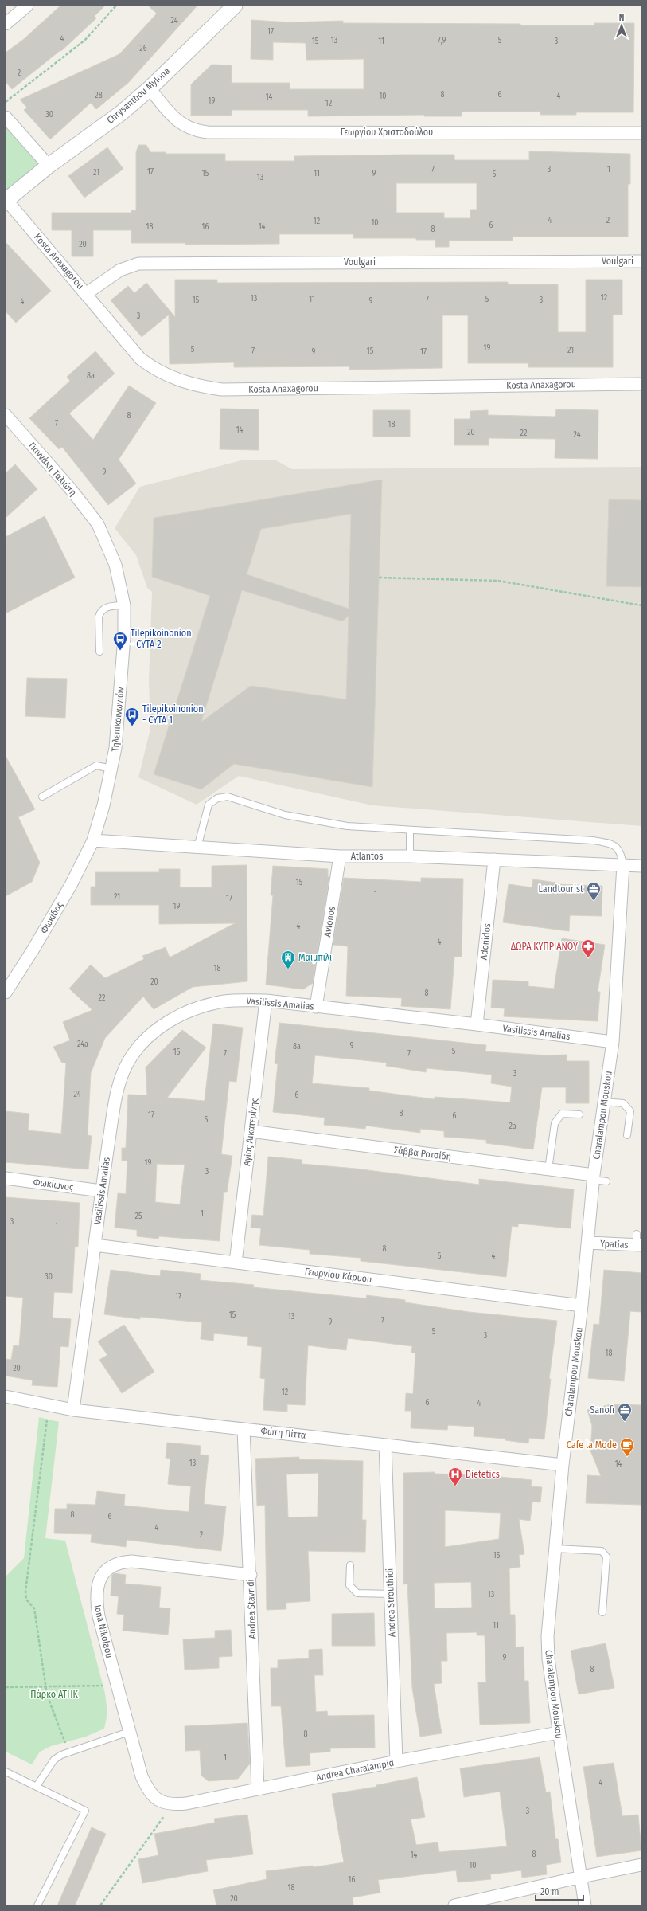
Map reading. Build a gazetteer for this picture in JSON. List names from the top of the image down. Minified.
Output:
{"streets":{"street":["Chrysanthou Mylona","Γεωργίου Χριστοδούλου","Kosta Anaxagorou","Voulgari","Γιαννάκη Ταλιώτη","Τηλεπικοινωνιών","Atlantos","Φωκίδος","Avlonos","Adonidos","Vasilissis Amalias","Charalampou Mouskou","Αγίας Αικατερίνης","Σάββα Ροτσίδη","Φωκίωνος","Ypatias","Γεωργίου Κάρυου","Φώτη Πίττα","Andrea Strouthidi","Andrea Stavridi","Iona Nikolaou","Andrea Charalampid"]},"crossings":[["Chrysanthou Mylona","Γεωργίου Χριστοδούλου"],["Chrysanthou Mylona","Kosta Anaxagorou"],["Kosta Anaxagorou","Voulgari"],["Γιαννάκη Ταλιώτη","Τηλεπικοινωνιών"],["Τηλεπικοινωνιών","Atlantos"],["Τηλεπικοινωνιών","Φωκίδος"],["Atlantos","Φωκίδος"],["Atlantos","Avlonos"],["Atlantos","Adonidos"],["Atlantos","Charalampou Mouskou"],["Avlonos","Vasilissis Amalias"],["Adonidos","Vasilissis Amalias"],["Vasilissis Amalias","Charalampou Mouskou"],["Vasilissis Amalias","Αγίας Αικατερίνης"],["Vasilissis Amalias","Φωκίωνος"],["Vasilissis Amalias","Γεωργίου Κάρυου"],["Vasilissis Amalias","Φώτη Πίττα"],["Charalampou Mouskou","Σάββα Ροτσίδη"],["Charalampou Mouskou","Ypatias"],["Charalampou Mouskou","Γεωργίου Κάρυου"],["Charalampou Mouskou","Φώτη Πίττα"],["Charalampou Mouskou","Andrea Charalampid"],["Αγίας Αικατερίνης","Σάββα Ροτσίδη"],["Αγίας Αικατερίνης","Γεωργίου Κάρυου"],["Φώτη Πίττα","Andrea Strouthidi"],["Φώτη Πίττα","Andrea Stavridi"],["Andrea Strouthidi","Andrea Charalampid"],["Andrea Stavridi","Iona Nikolaou"],["Andrea Stavridi","Andrea Charalampid"],["Iona Nikolaou","Andrea Charalampid"]],"parks":["Πάρκο ΑΤΗΚ"],"places":{"bus stop":["Tilepikoinonion - CYTA 2","Tilepikoinonion - CYTA 1"],"office":["Landtourist","Sanofi"],"pharmacy":["ΔΩΡΑ ΚΥΠΡΙΑΝΟΥ"],"building":["Μαιμπιλι"],"cafe":["Cafe la Mode"],"hospital":["Dietetics"]},"house_numbers":["24","17","4","13","7,9","5","15","11","3","26","2","8","6","28","10","4","14","19","12","30","7","3","1","17","21","15","11","9","5","13","4","2","12","10","6","18","16","14","8","20","12","13","11","7","5","15","3","9","4","3","19","5","21","7","15","9","17","8a","8","7","18","14","20","22","24","9","15","1","21","17","19","4","4","18","20","8","22","24a","9","8a","5","15","7","7","3","24","6","8","17","6","5","2a","19","3","1","25","3","1","8","6","4","30","17","15","13","7","9","5","3","18","20","12","6","4","13","14","8","6","4","2","15","13","11","9","8","8","1","4","3","8","14","10","16","18","20"],"scale_bar":"20 m","north":"top"}
